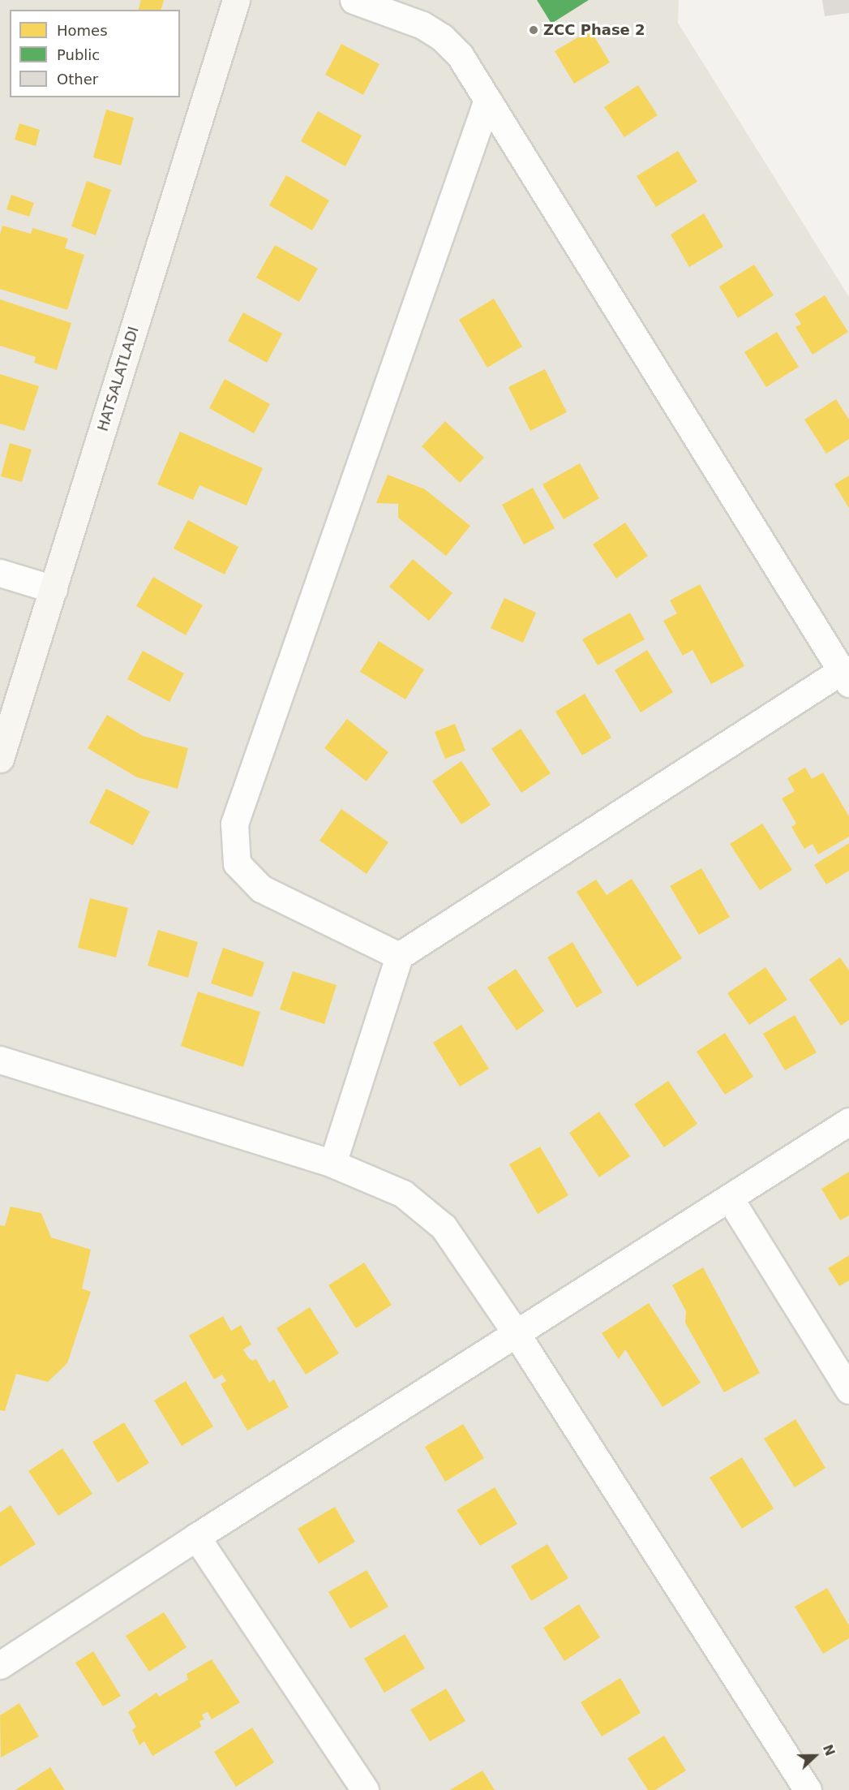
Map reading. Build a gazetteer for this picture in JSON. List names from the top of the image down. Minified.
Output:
{"streets":{"street":["HATSALATLADI"]},"places":["ZCC Phase 2"],"legend":["Homes","Public","Other"],"north":"right"}
